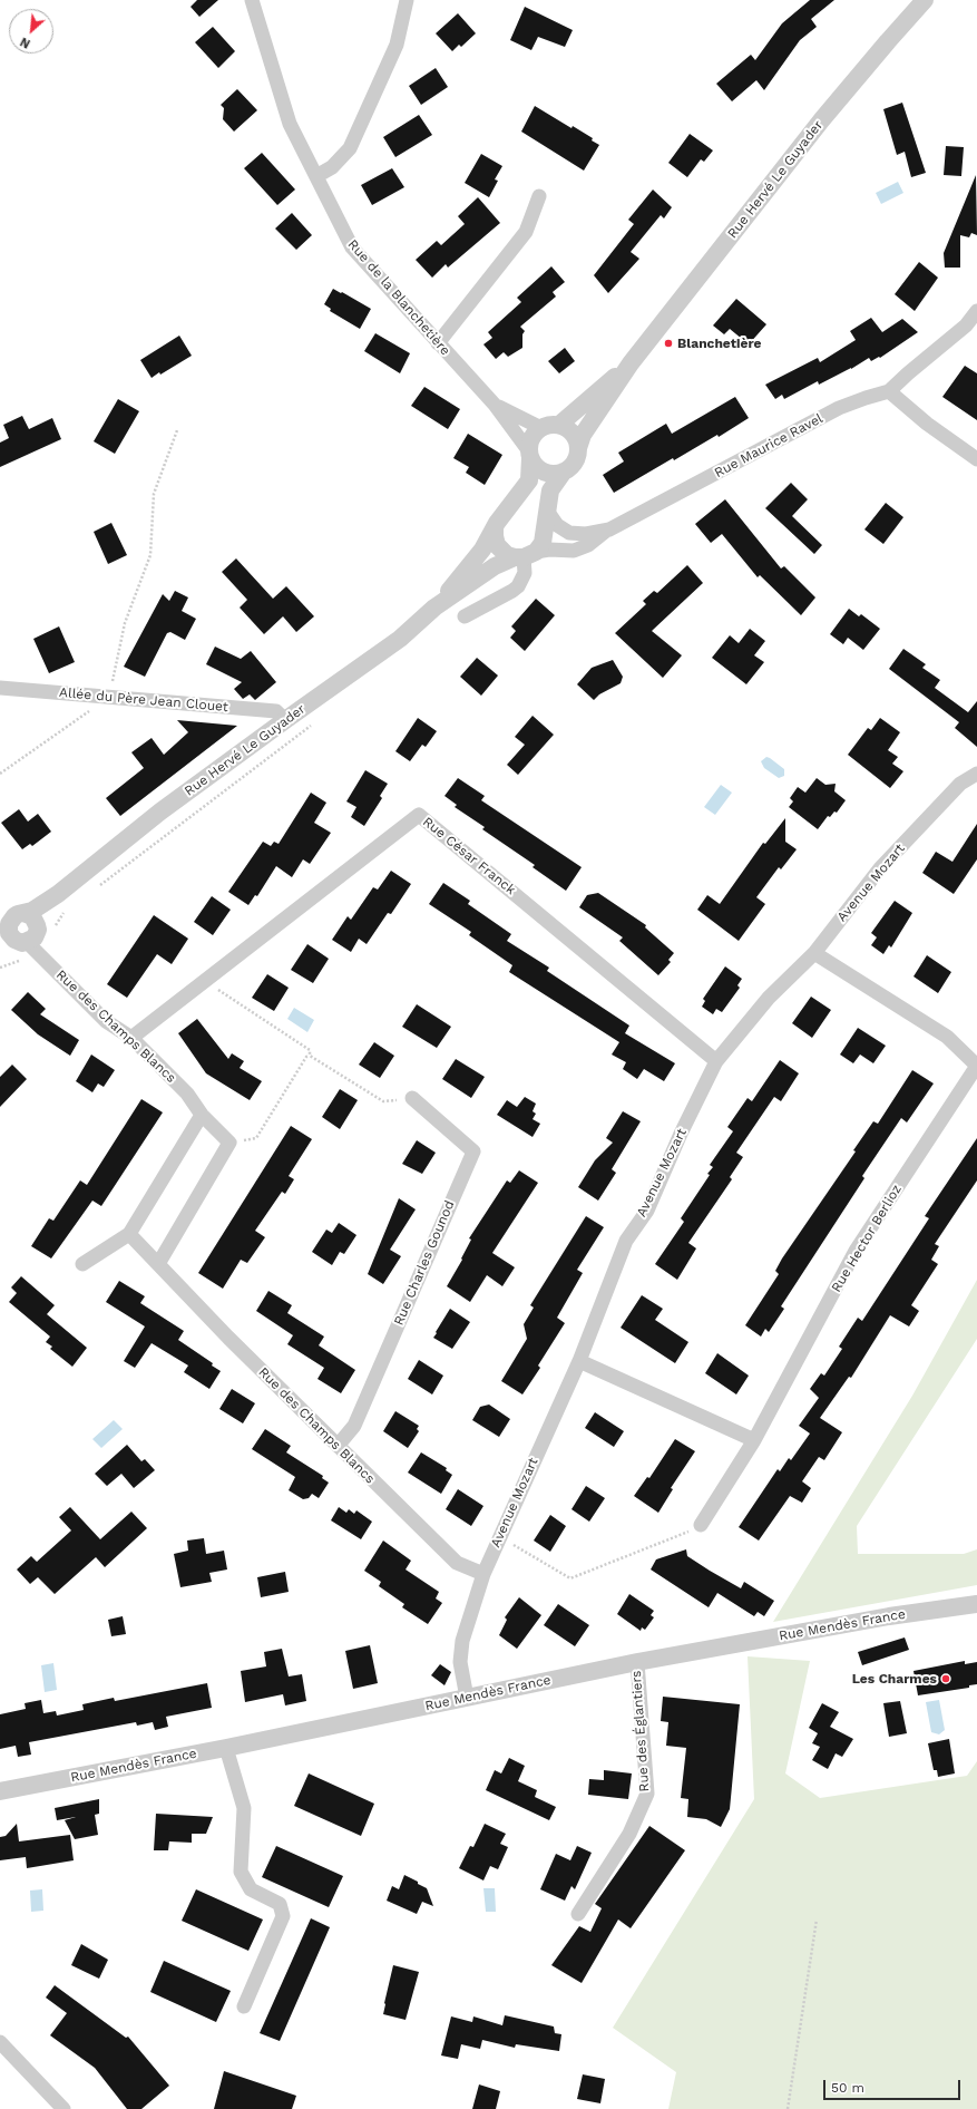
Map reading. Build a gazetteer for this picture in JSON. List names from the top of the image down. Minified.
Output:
{"streets":{"street":["Rue Hervé Le Guyader","Rue de la Blanchetière","Rue Maurice Ravel","Allée du Père Jean Clouet","Rue César Franck","Avenue Mozart","Rue des Champs Blancs","Rue Hector Berlioz","Rue Charles Gounod","Rue Mendès France","Rue des Églantiers"]},"crossings":[["Rue Hervé Le Guyader","Rue de la Blanchetière"],["Rue Hervé Le Guyader","Allée du Père Jean Clouet"],["Rue Hervé Le Guyader","Rue des Champs Blancs"],["Rue César Franck","Avenue Mozart"],["Rue César Franck","Rue des Champs Blancs"],["Avenue Mozart","Rue des Champs Blancs"],["Avenue Mozart","Rue Hector Berlioz"],["Avenue Mozart","Rue Mendès France"],["Rue des Champs Blancs","Rue Charles Gounod"],["Rue Mendès France","Rue des Églantiers"]],"places":["Blanchetière","Les Charmes"],"scale_bar":"50 m","north":"bottom left"}
